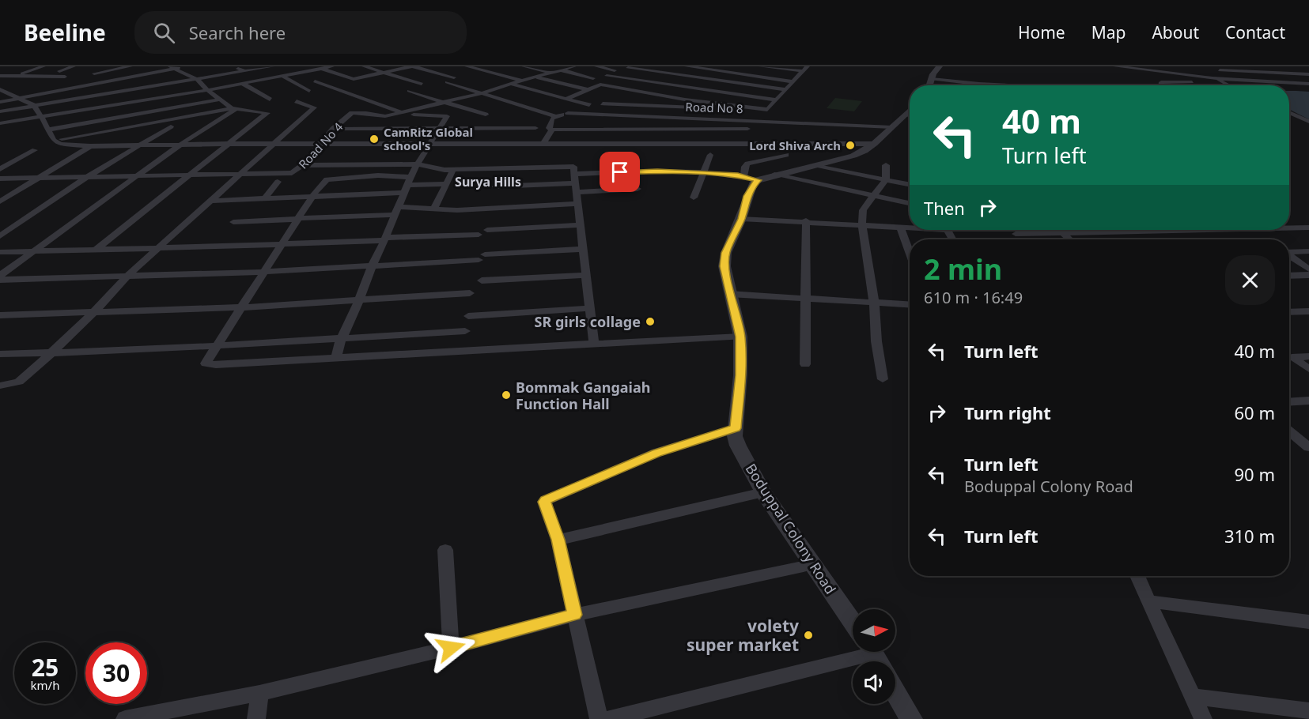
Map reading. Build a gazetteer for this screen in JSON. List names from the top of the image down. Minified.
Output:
{"streets":{"street":["Road No 8","Road No 4","Boduppal Colony Road"]},"districts":["Surya Hills"],"places":["CamRitz Global school's","Lord Shiva Arch","SR girls collage","Bommak Gangaiah Function Hall","volety super market"],"north":"right","page":{"header":"Beeline","search":"Search here","nav":["Home","Map","About","Contact"],"turn":["40 m","Turn left"],"then":"Then","heading":["2 min","610 m · 16:49"],"list":[{"name":"Turn left","value":"40 m"},{"name":"Turn right","value":"60 m"},{"name":"Turn left","note":"Boduppal Colony Road","value":"90 m"},{"name":"Turn left","value":"310 m"}],"speed":"25 km/h","limit":"30"}}
